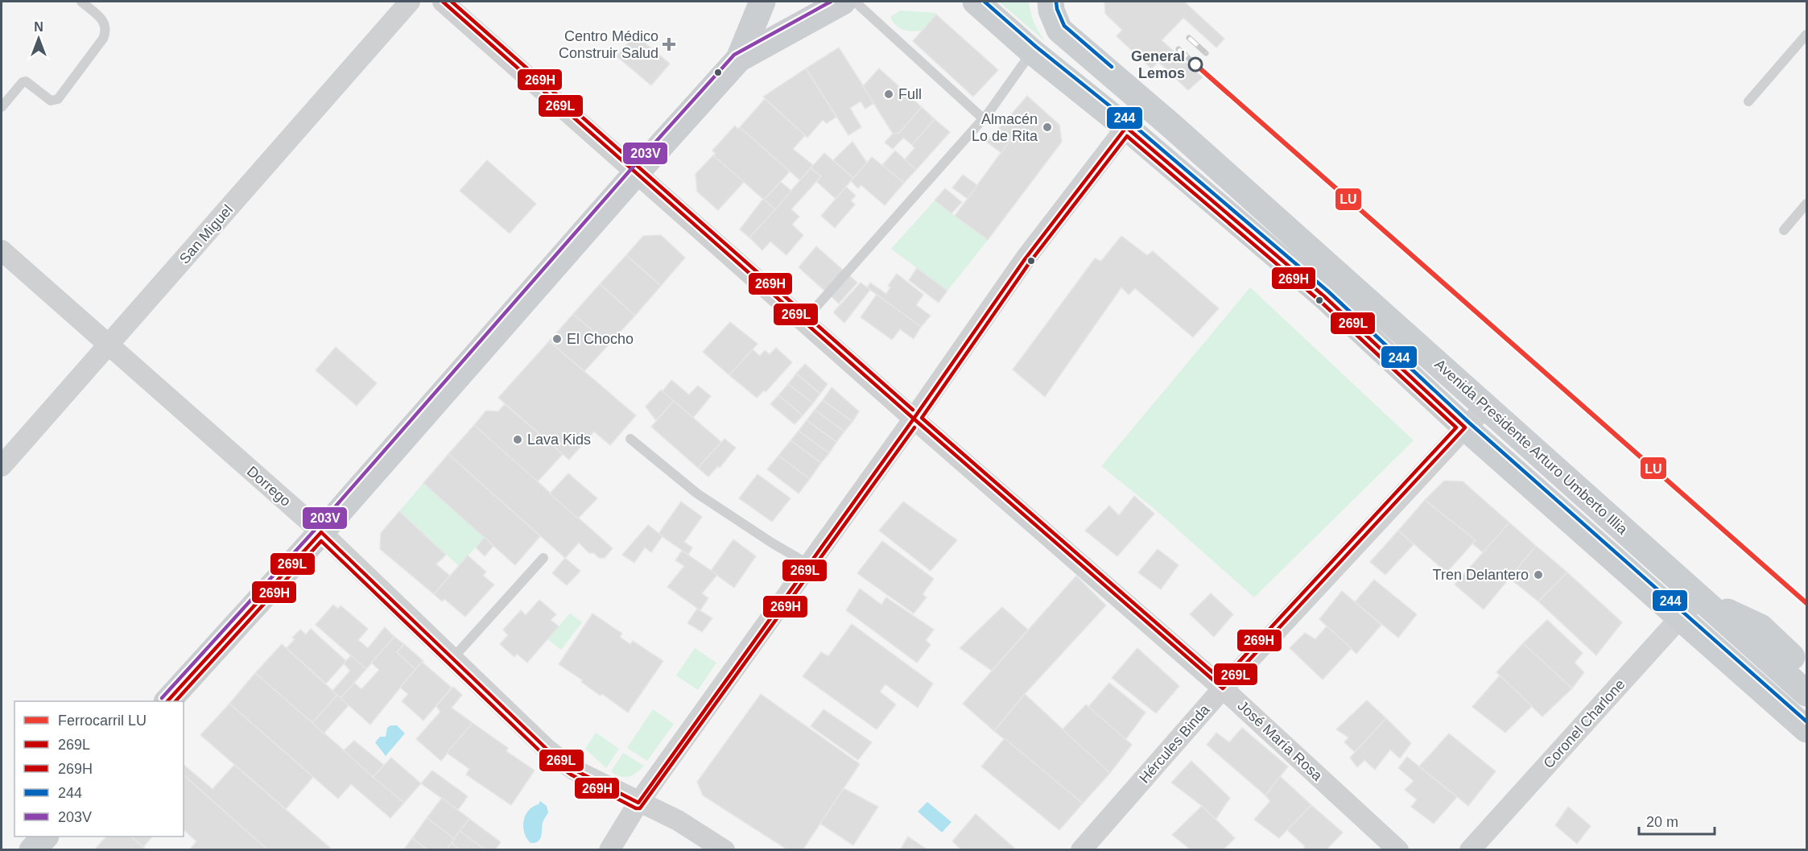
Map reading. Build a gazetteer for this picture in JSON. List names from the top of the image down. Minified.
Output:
{"streets":{"main road":["Avenida Presidente Arturo Umberto Illia"],"street":["San Miguel","Dorrego","Coronel Charlone","José María Rosa","Hércules Binda"]},"crossings":[["San Miguel","Dorrego"],["Avenida Presidente Arturo Umberto Illia","Coronel Charlone"],["Avenida Presidente Arturo Umberto Illia","Hércules Binda"],["José María Rosa","Hércules Binda"]],"places":{"health":["Centro Médico Construir Salud"],"other":["General Lemos","Full","Almacén Lo de Rita","El Chocho","Lava Kids","Tren Delantero"]},"lines":["transit line 269L","transit line 269H","transit line 244","transit line 203V","rail line LU"],"legend":["Ferrocarril LU","269L","269H","244","203V"],"scale_bar":"20 m","north":"top"}
